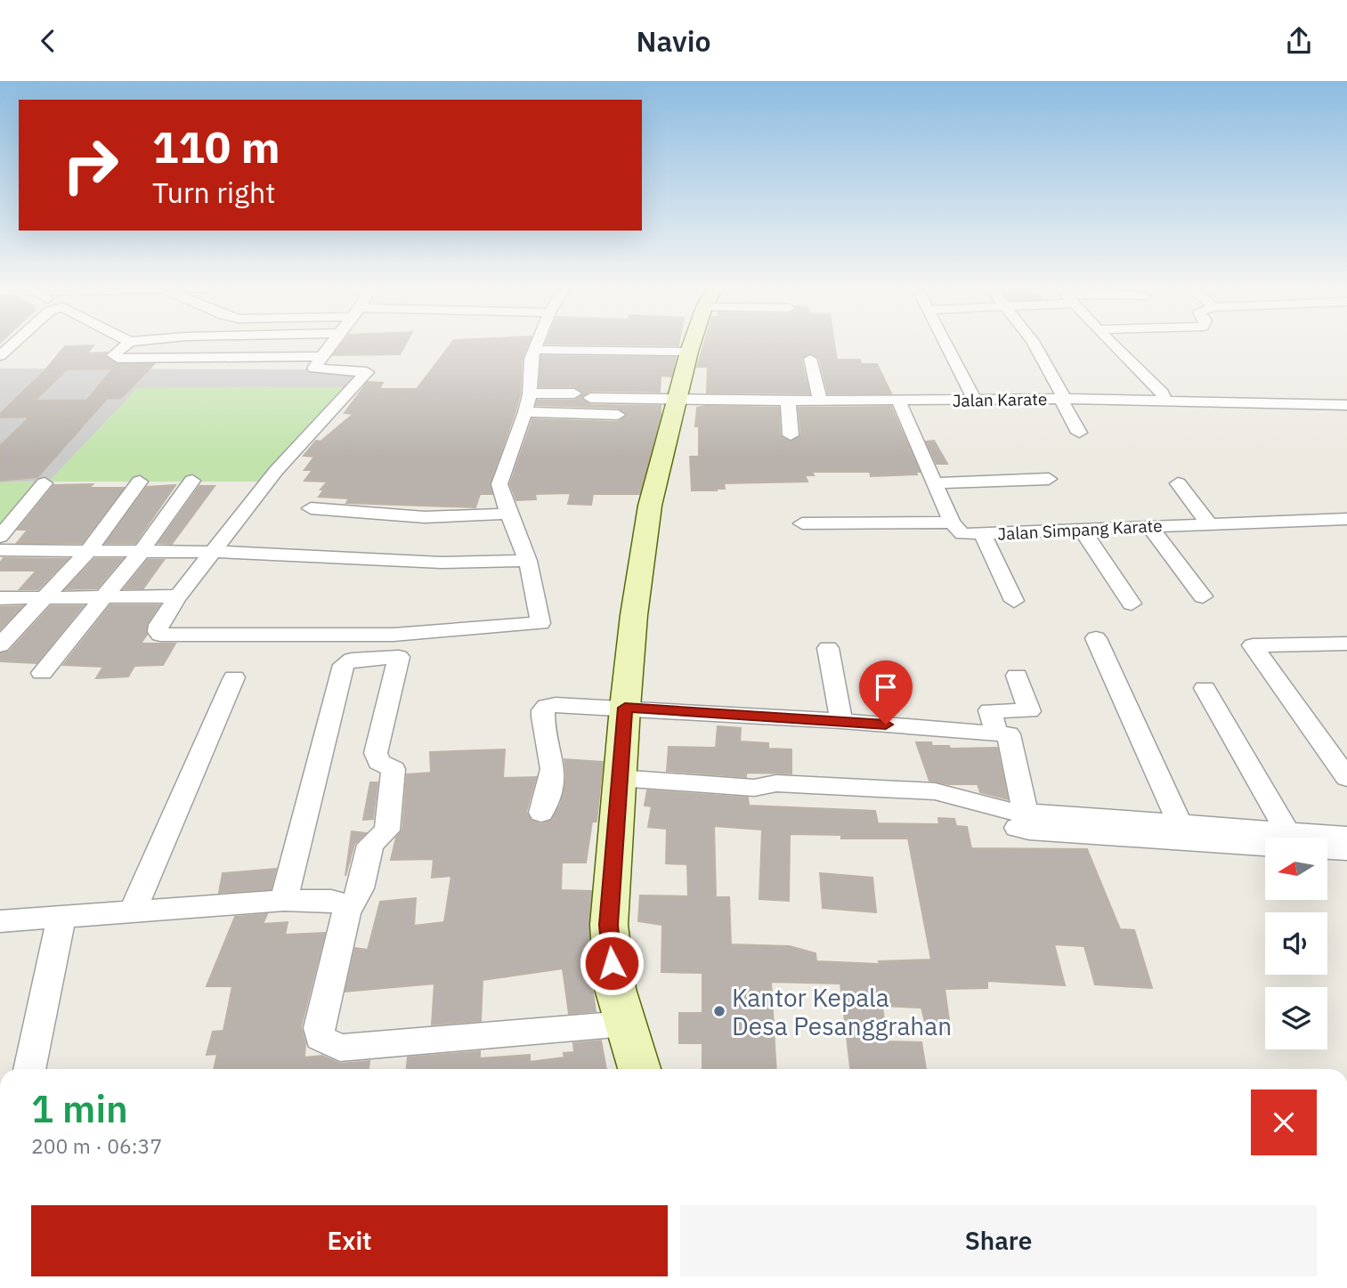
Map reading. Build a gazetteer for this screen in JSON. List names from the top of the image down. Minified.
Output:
{"streets":{"street":["Jalan Karate","Jalan Simpang Karate"]},"places":["Kantor Kepala Desa Pesanggrahan"],"north":"left","page":{"header":"Navio","turn":["110 m","Turn right"],"heading":["1 min","200 m · 06:37"],"buttons":["Exit","Share"]}}
